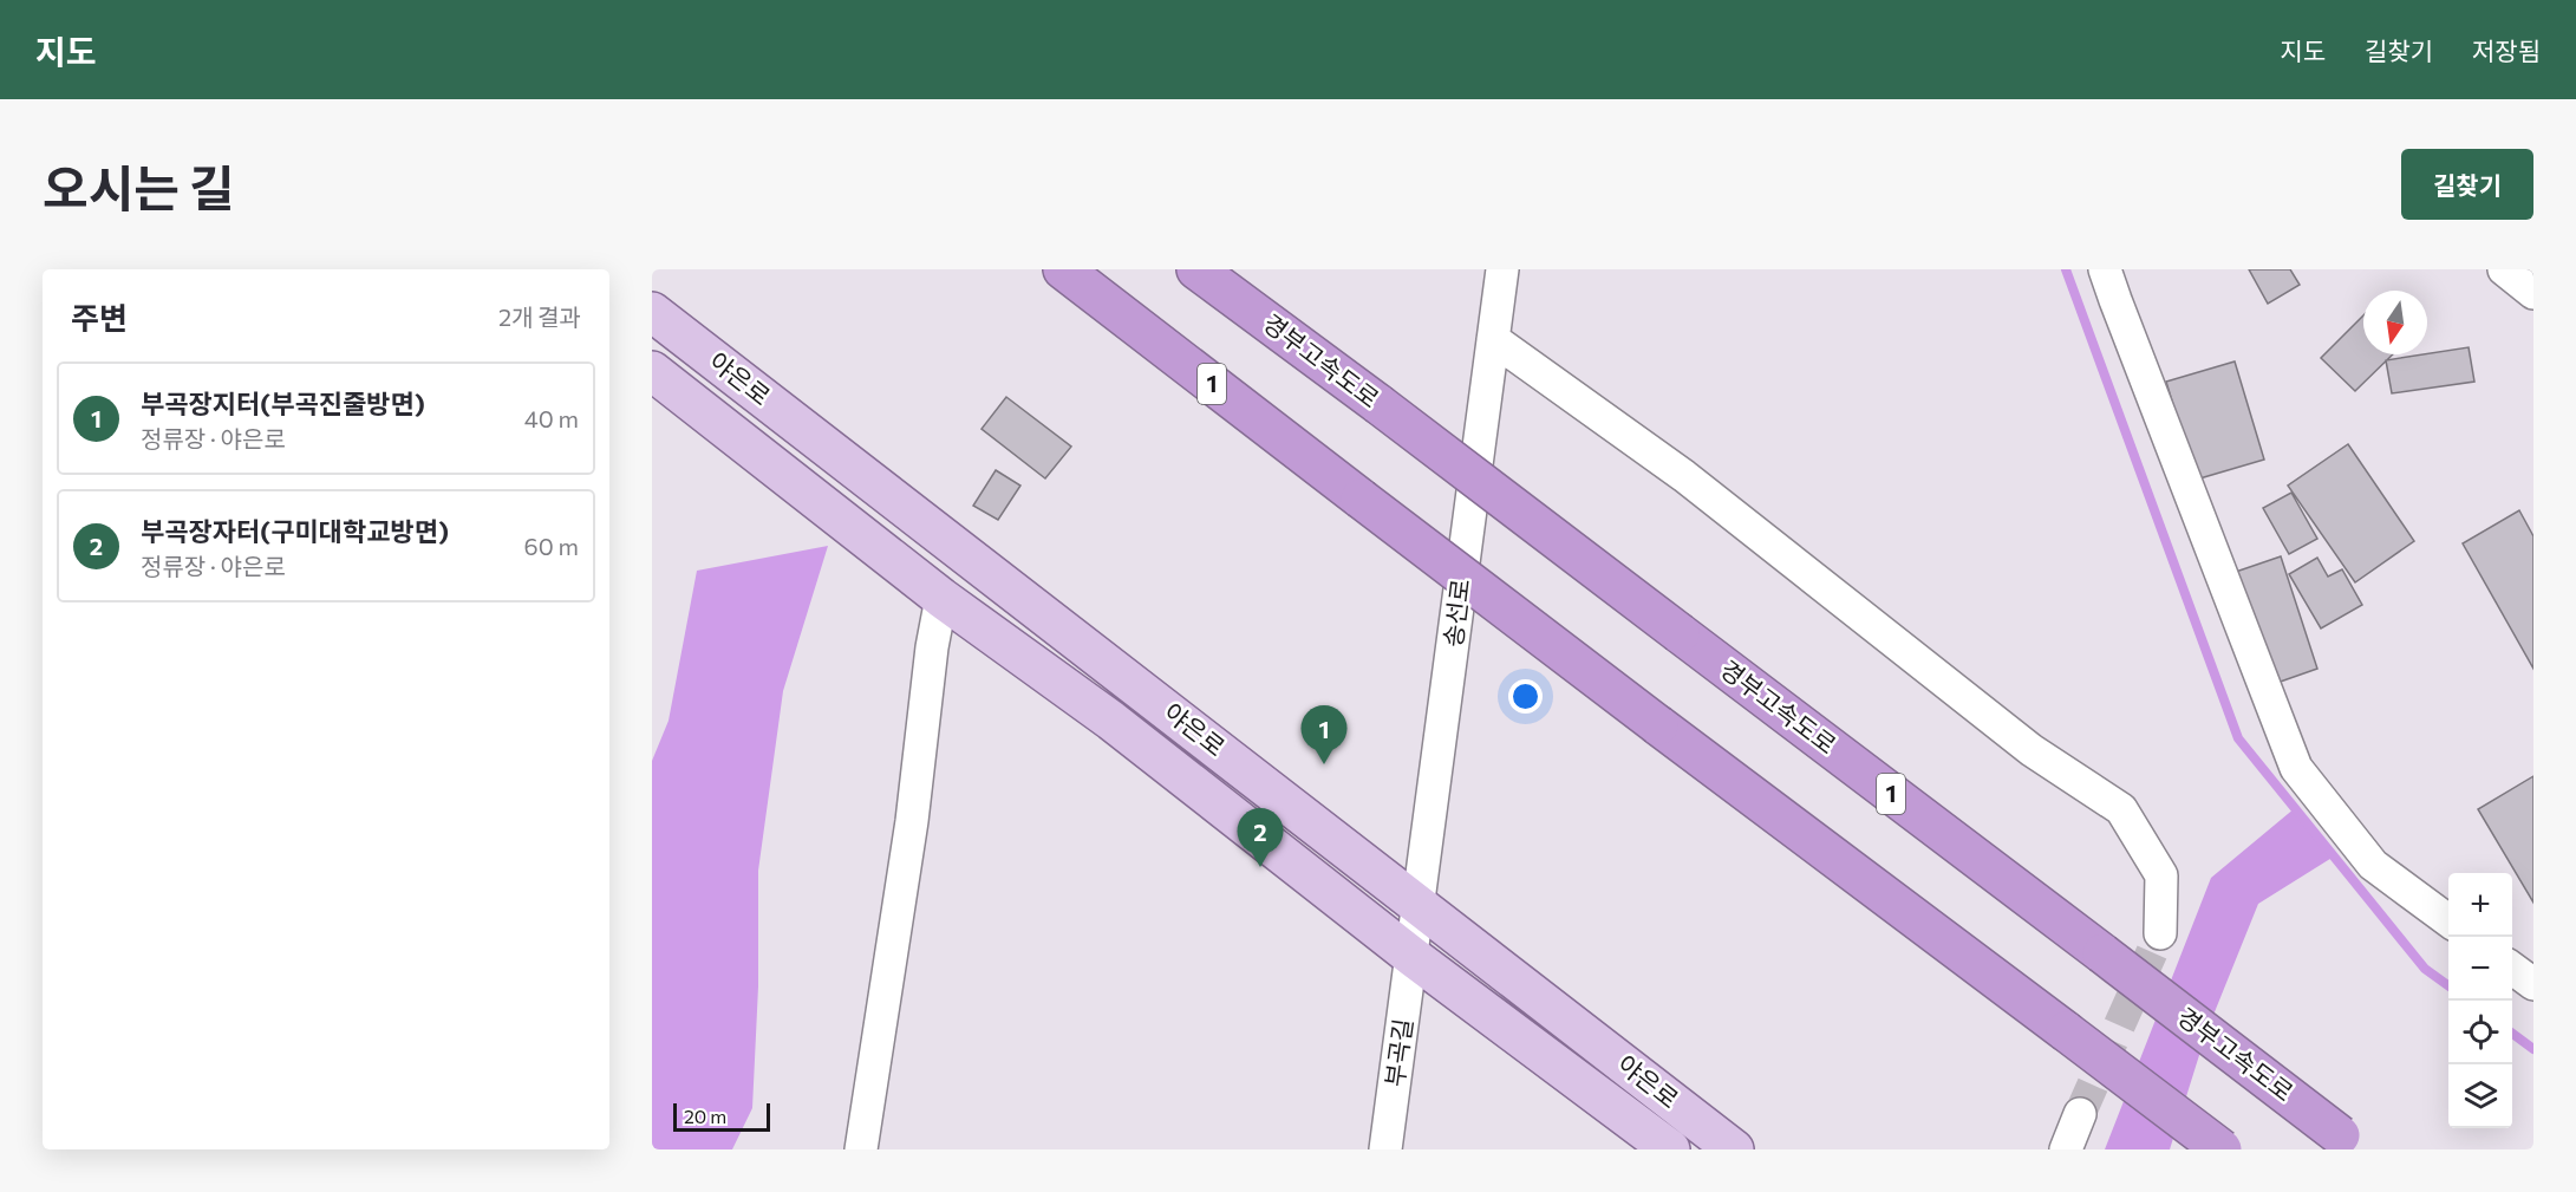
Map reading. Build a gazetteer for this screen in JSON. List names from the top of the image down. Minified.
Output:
{"streets":{"highway":["경부고속도로","1"],"main road":["야은로"],"street":["송선로","부곡길"]},"crossings":[["야은로","송선로"],["야은로","부곡길"],["송선로","부곡길"]],"scale_bar":"20 m","north":"bottom","page":{"header":"지도","nav":["지도","길찾기","저장됨"],"title":"오시는 길","buttons":"길찾기","heading":["주변","2개 결과"],"list":[{"mark":"1","name":"부곡장지터(부곡진줄방면)","note":"정류장 · 야은로","value":"40 m"},{"mark":"2","name":"부곡장자터(구미대학교방면)","note":"정류장 · 야은로","value":"60 m"}],"pins":["1","2"],"map_buttons":["+","−"],"scale":"20 m"}}
